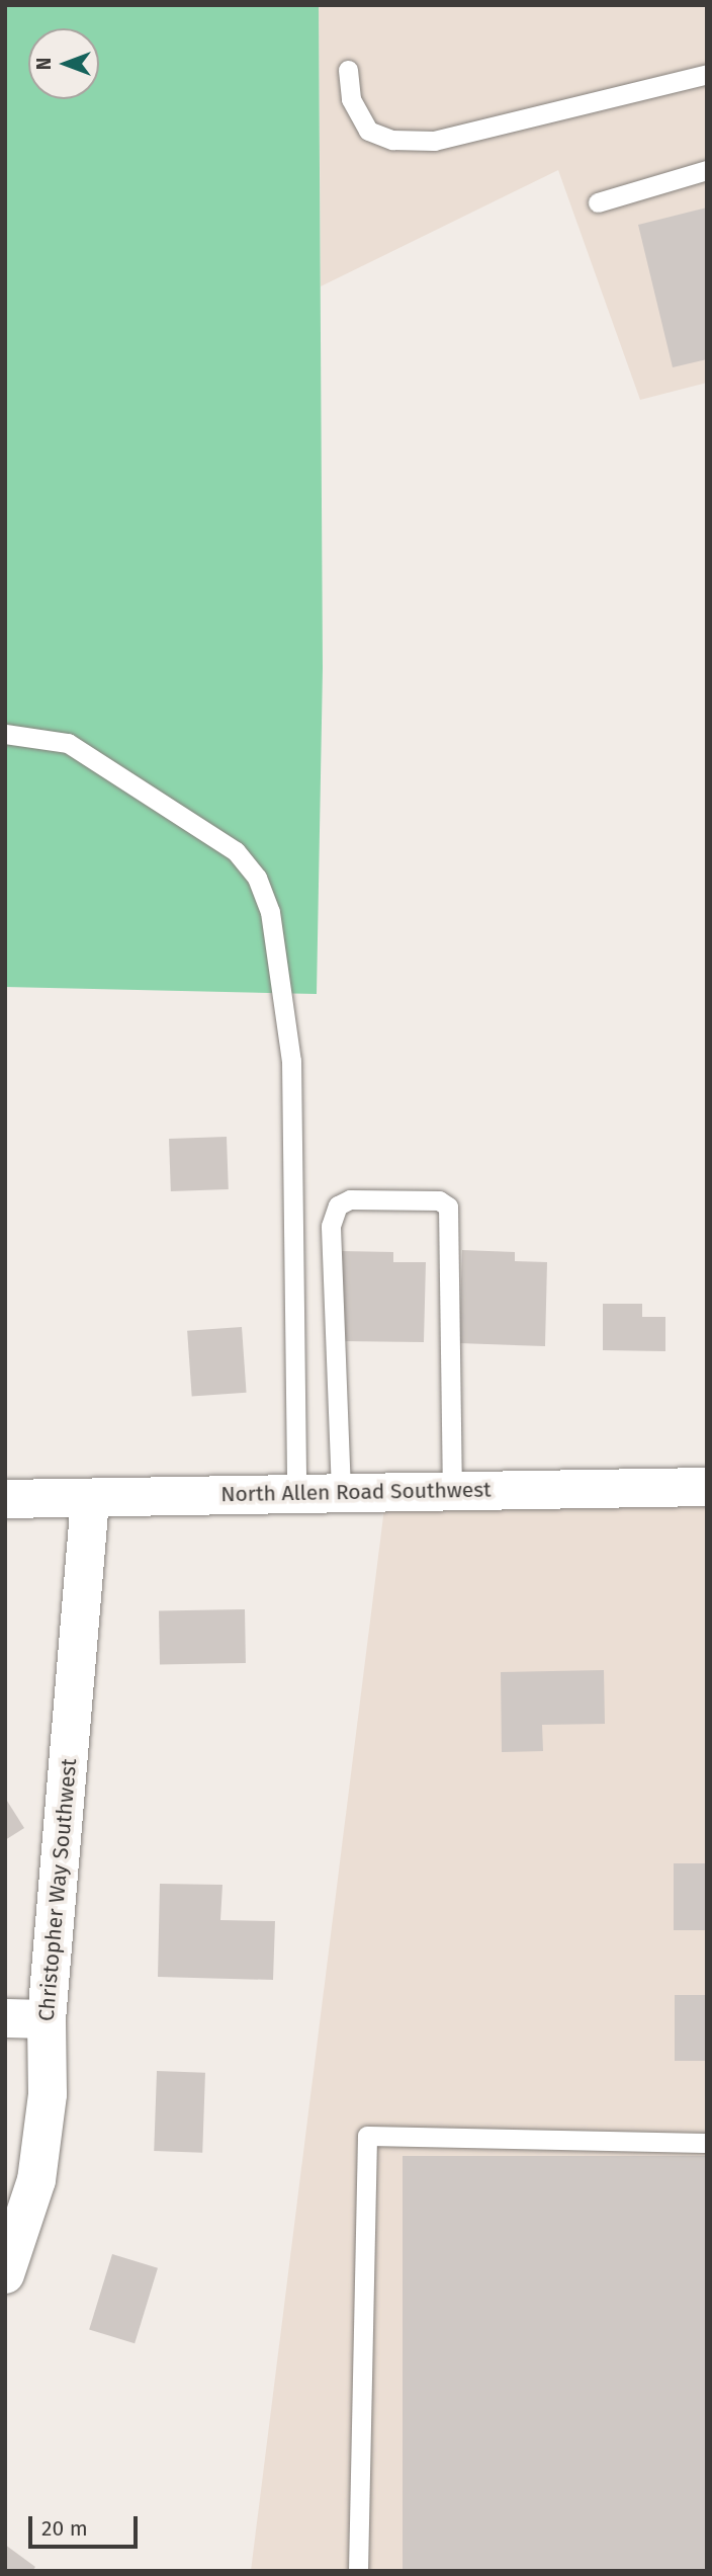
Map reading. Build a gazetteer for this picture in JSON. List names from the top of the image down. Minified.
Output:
{"streets":{"street":["North Allen Road Southwest","Christopher Way Southwest"]},"crossings":[["North Allen Road Southwest","Christopher Way Southwest"]],"scale_bar":"20 m","north":"left"}
